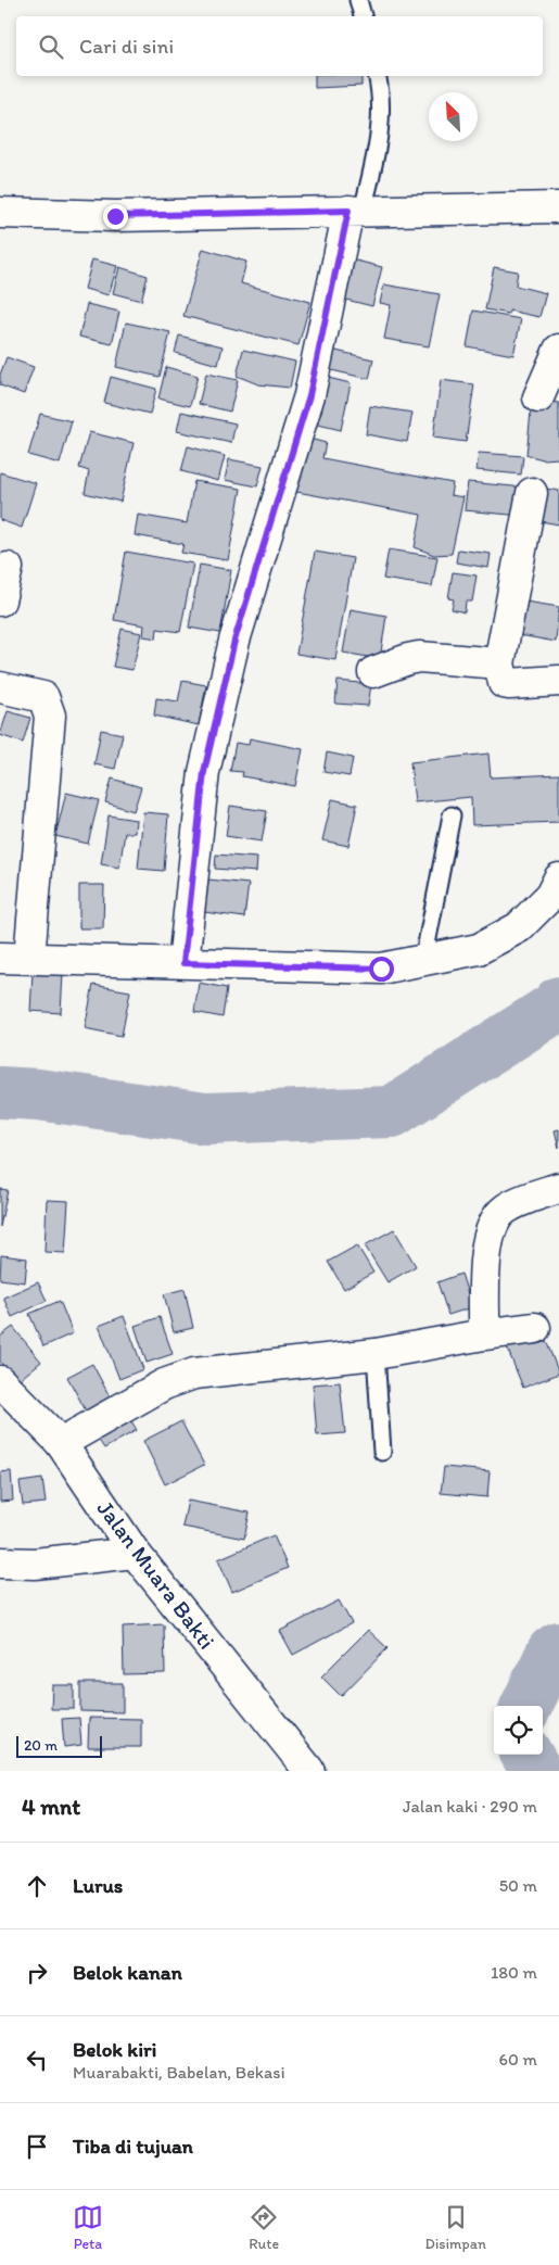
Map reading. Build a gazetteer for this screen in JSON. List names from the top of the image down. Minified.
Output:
{"streets":{"street":["Jalan Muara Bakti"]},"scale_bar":"20 m","north":"top left","page":{"search":"Cari di sini","scale":"20 m","heading":["4 mnt","Jalan kaki · 290 m"],"list":[["Lurus","50 m"],["Belok kanan","180 m"],["Belok kiri","Muarabakti, Babelan, Bekasi","60 m"],"Tiba di tujuan"],"nav":["Peta","Rute","Disimpan"]}}
